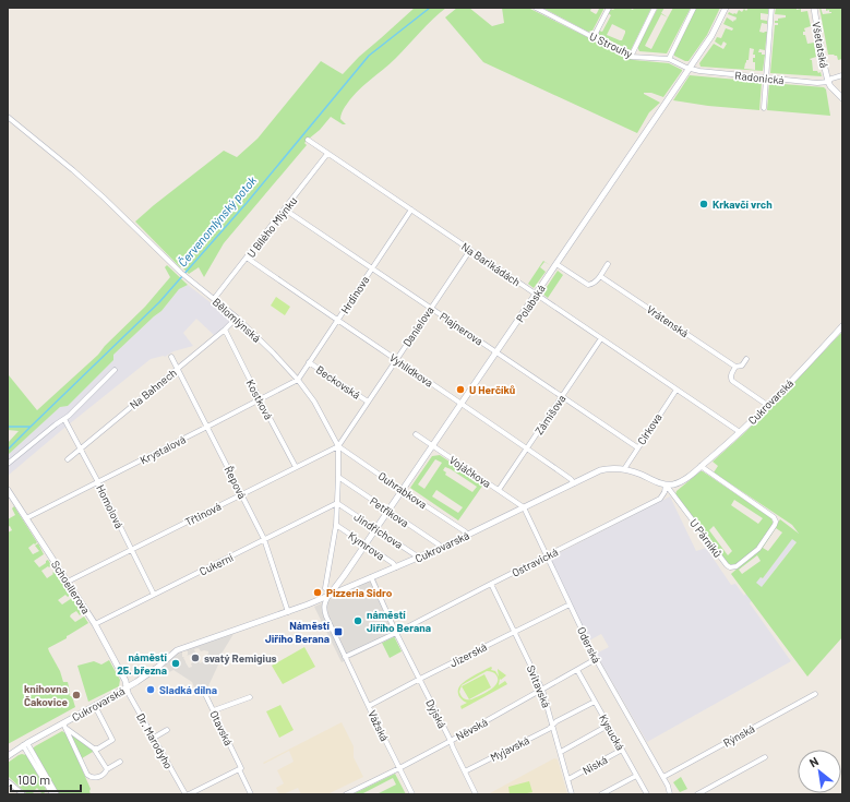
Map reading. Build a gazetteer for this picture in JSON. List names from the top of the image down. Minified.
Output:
{"streets":{"street":["U Strouhy","Všetatská","Radonická","U Bílého Mlýnku","Na Barikádách","Hrdinova","Polabská","Bělomlýnská","Vrátenská","Danielova","Plajnerova","Vyhlídkova","Beckovská","Na Bahnech","Kostková","Cukrovarská","Zámišova","Církova","Krystalová","Vojáčkova","Řepová","Ouhrabkova","Homolová","Petříkova","Třtinová","Jindřichova","U Párníků","Kymrova","Ostravická","Cukerní","Schoellerova","Oderská","Jizerská","Svitavská","Dyjská","Vážská","Otavská","Něvská","Kysucká","Rýnská","Dr. Marodyho","Myjavská","Niská"]},"crossings":[["U Strouhy","Radonická"],["U Strouhy","Polabská"],["Všetatská","Radonická"],["Radonická","Polabská"],["U Bílého Mlýnku","Na Barikádách"],["U Bílého Mlýnku","Bělomlýnská"],["U Bílého Mlýnku","Plajnerova"],["U Bílého Mlýnku","Vyhlídkova"],["Na Barikádách","Hrdinova"],["Na Barikádách","Polabská"],["Na Barikádách","Danielova"],["Na Barikádách","Cukrovarská"],["Na Barikádách","Zámišova"],["Na Barikádách","Církova"],["Hrdinova","Bělomlýnská"],["Hrdinova","Plajnerova"],["Hrdinova","Vyhlídkova"],["Hrdinova","Beckovská"],["Hrdinova","Krystalová"],["Polabská","Plajnerova"],["Polabská","Vyhlídkova"],["Polabská","Cukrovarská"],["Polabská","Vojáčkova"],["Polabská","Ouhrabkova"],["Polabská","Petříkova"],["Polabská","Jindřichova"],["Polabská","Kymrova"],["Bělomlýnská","Danielova"],["Bělomlýnská","Na Bahnech"],["Bělomlýnská","Krystalová"],["Bělomlýnská","Ouhrabkova"],["Bělomlýnská","Petříkova"],["Bělomlýnská","Třtinová"],["Bělomlýnská","Jindřichova"],["Bělomlýnská","Kymrova"],["Bělomlýnská","Cukerní"],["Danielova","Plajnerova"],["Danielova","Vyhlídkova"],["Danielova","Beckovská"],["Danielova","Ouhrabkova"],["Danielova","Třtinová"],["Plajnerova","Zámišova"],["Plajnerova","Církova"],["Vyhlídkova","Cukrovarská"],["Vyhlídkova","Zámišova"],["Na Bahnech","Kostková"],["Na Bahnech","Řepová"],["Na Bahnech","Homolová"],["Kostková","Krystalová"],["Kostková","Třtinová"],["Cukrovarská","Církova"],["Cukrovarská","Vojáčkova"],["Cukrovarská","Řepová"],["Cukrovarská","Ouhrabkova"],["Cukrovarská","Petříkova"],["Cukrovarská","Jindřichova"],["Cukrovarská","U Párníků"],["Cukrovarská","Kymrova"],["Cukrovarská","Ostravická"],["Cukrovarská","Schoellerova"],["Cukrovarská","Oderská"],["Cukrovarská","Dr. Marodyho"],["Zámišova","Vojáčkova"],["Krystalová","Řepová"],["Krystalová","Homolová"],["Krystalová","Schoellerova"],["Vojáčkova","Oderská"],["Řepová","Třtinová"],["Řepová","Cukerní"],["Ouhrabkova","Třtinová"],["Homolová","Třtinová"],["Homolová","Cukerní"],["Třtinová","Schoellerova"],["Jindřichova","Cukerní"],["U Párníků","Ostravická"],["Ostravická","Oderská"],["Ostravická","Svitavská"],["Ostravická","Dyjská"],["Cukerní","Schoellerova"],["Schoellerova","Dr. Marodyho"],["Oderská","Jizerská"],["Oderská","Něvská"],["Oderská","Rýnská"],["Jizerská","Svitavská"],["Jizerská","Dyjská"],["Jizerská","Vážská"],["Svitavská","Něvská"],["Svitavská","Myjavská"],["Svitavská","Niská"],["Dyjská","Něvská"],["Dyjská","Myjavská"],["Vážská","Něvská"],["Něvská","Kysucká"],["Kysucká","Myjavská"],["Kysucká","Niská"]],"water":["Červenomlýnský potok"],"places":{"other":["Krkavčí vrch","U Herčíků","Pizzeria Sidro","náměstí Jiřího Berana","svatý Remigius","náměstí 25. března","Sladká dílna","knihovna Čakovice"],"transit":["Náměstí Jiřího Berana"]},"scale_bar":"100 m","north":"top left"}
